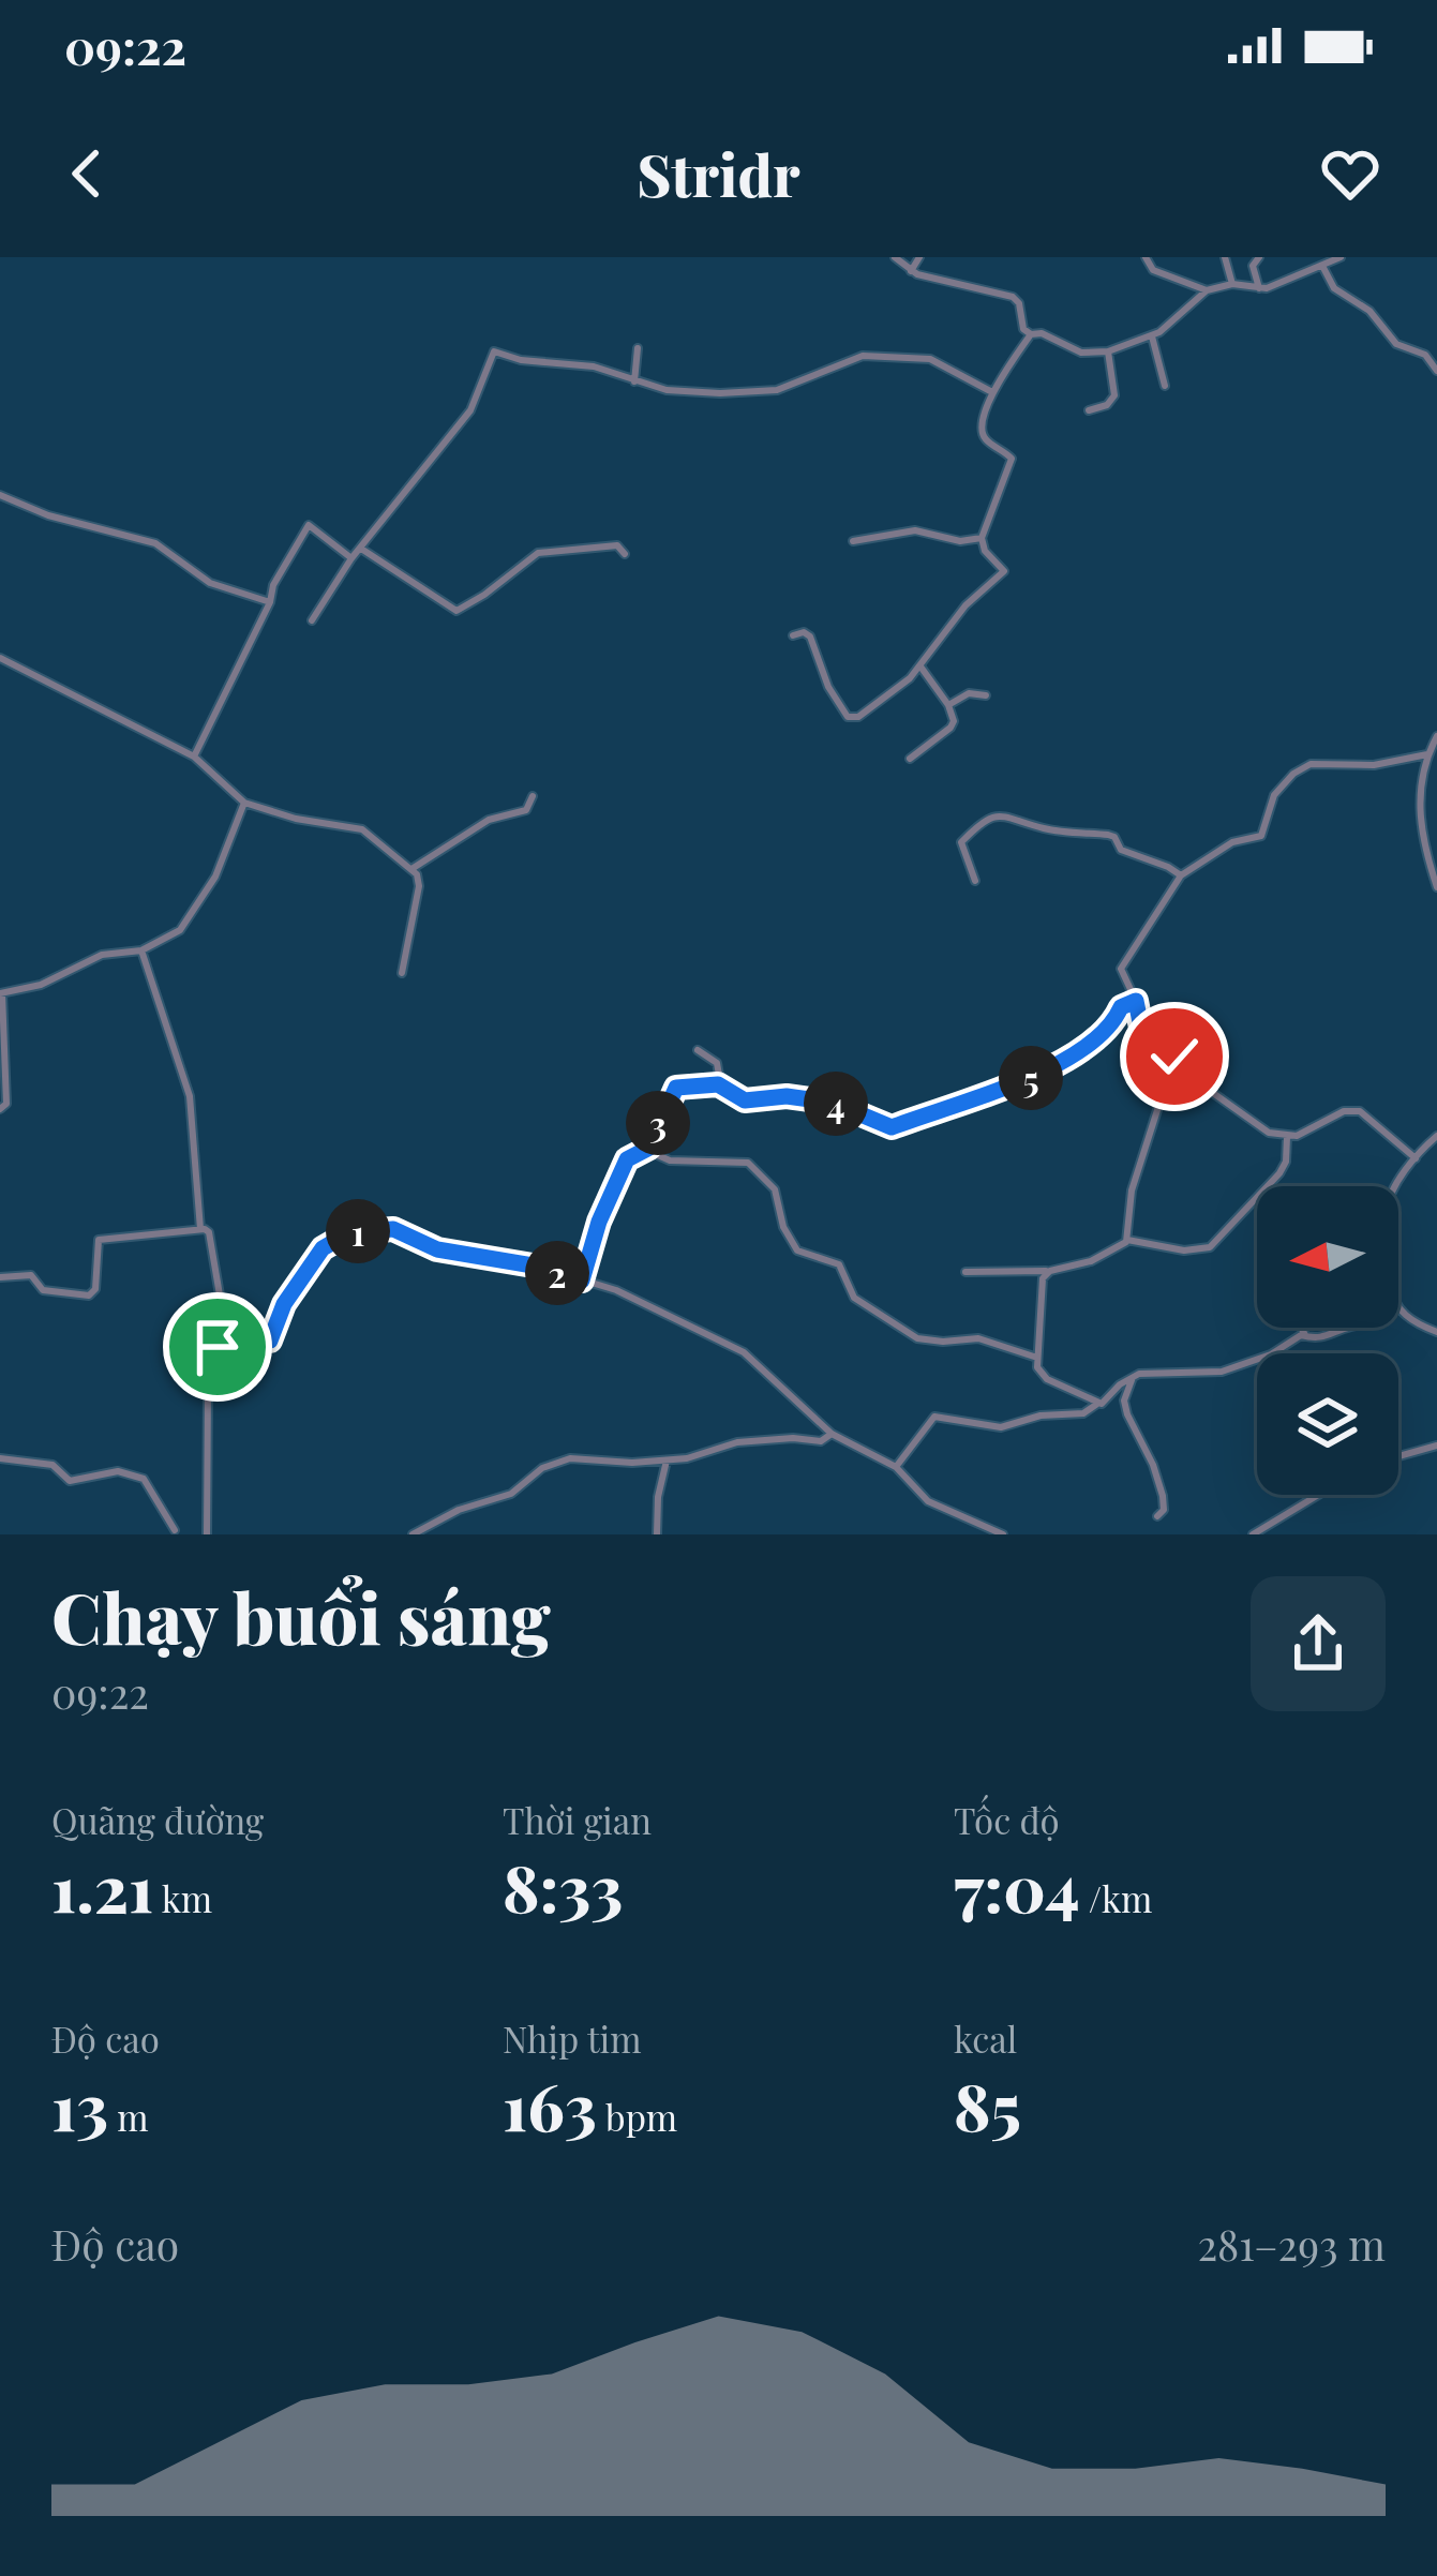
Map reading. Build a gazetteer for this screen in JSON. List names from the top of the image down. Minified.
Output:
{"north":"left","page":{"status":"09:22","header":"Stridr","pins":["5","4","3","1","2"],"heading":["Chạy buổi sáng","09:22"],"stats":[["Quãng đường","1.21 km"],["Thời gian","8:33"],["Tốc độ","7:04 /km"],["Độ cao","13 m"],["Nhịp tim","163 bpm"],["kcal","85"]],"chart":["Độ cao","281–293 m"]}}
